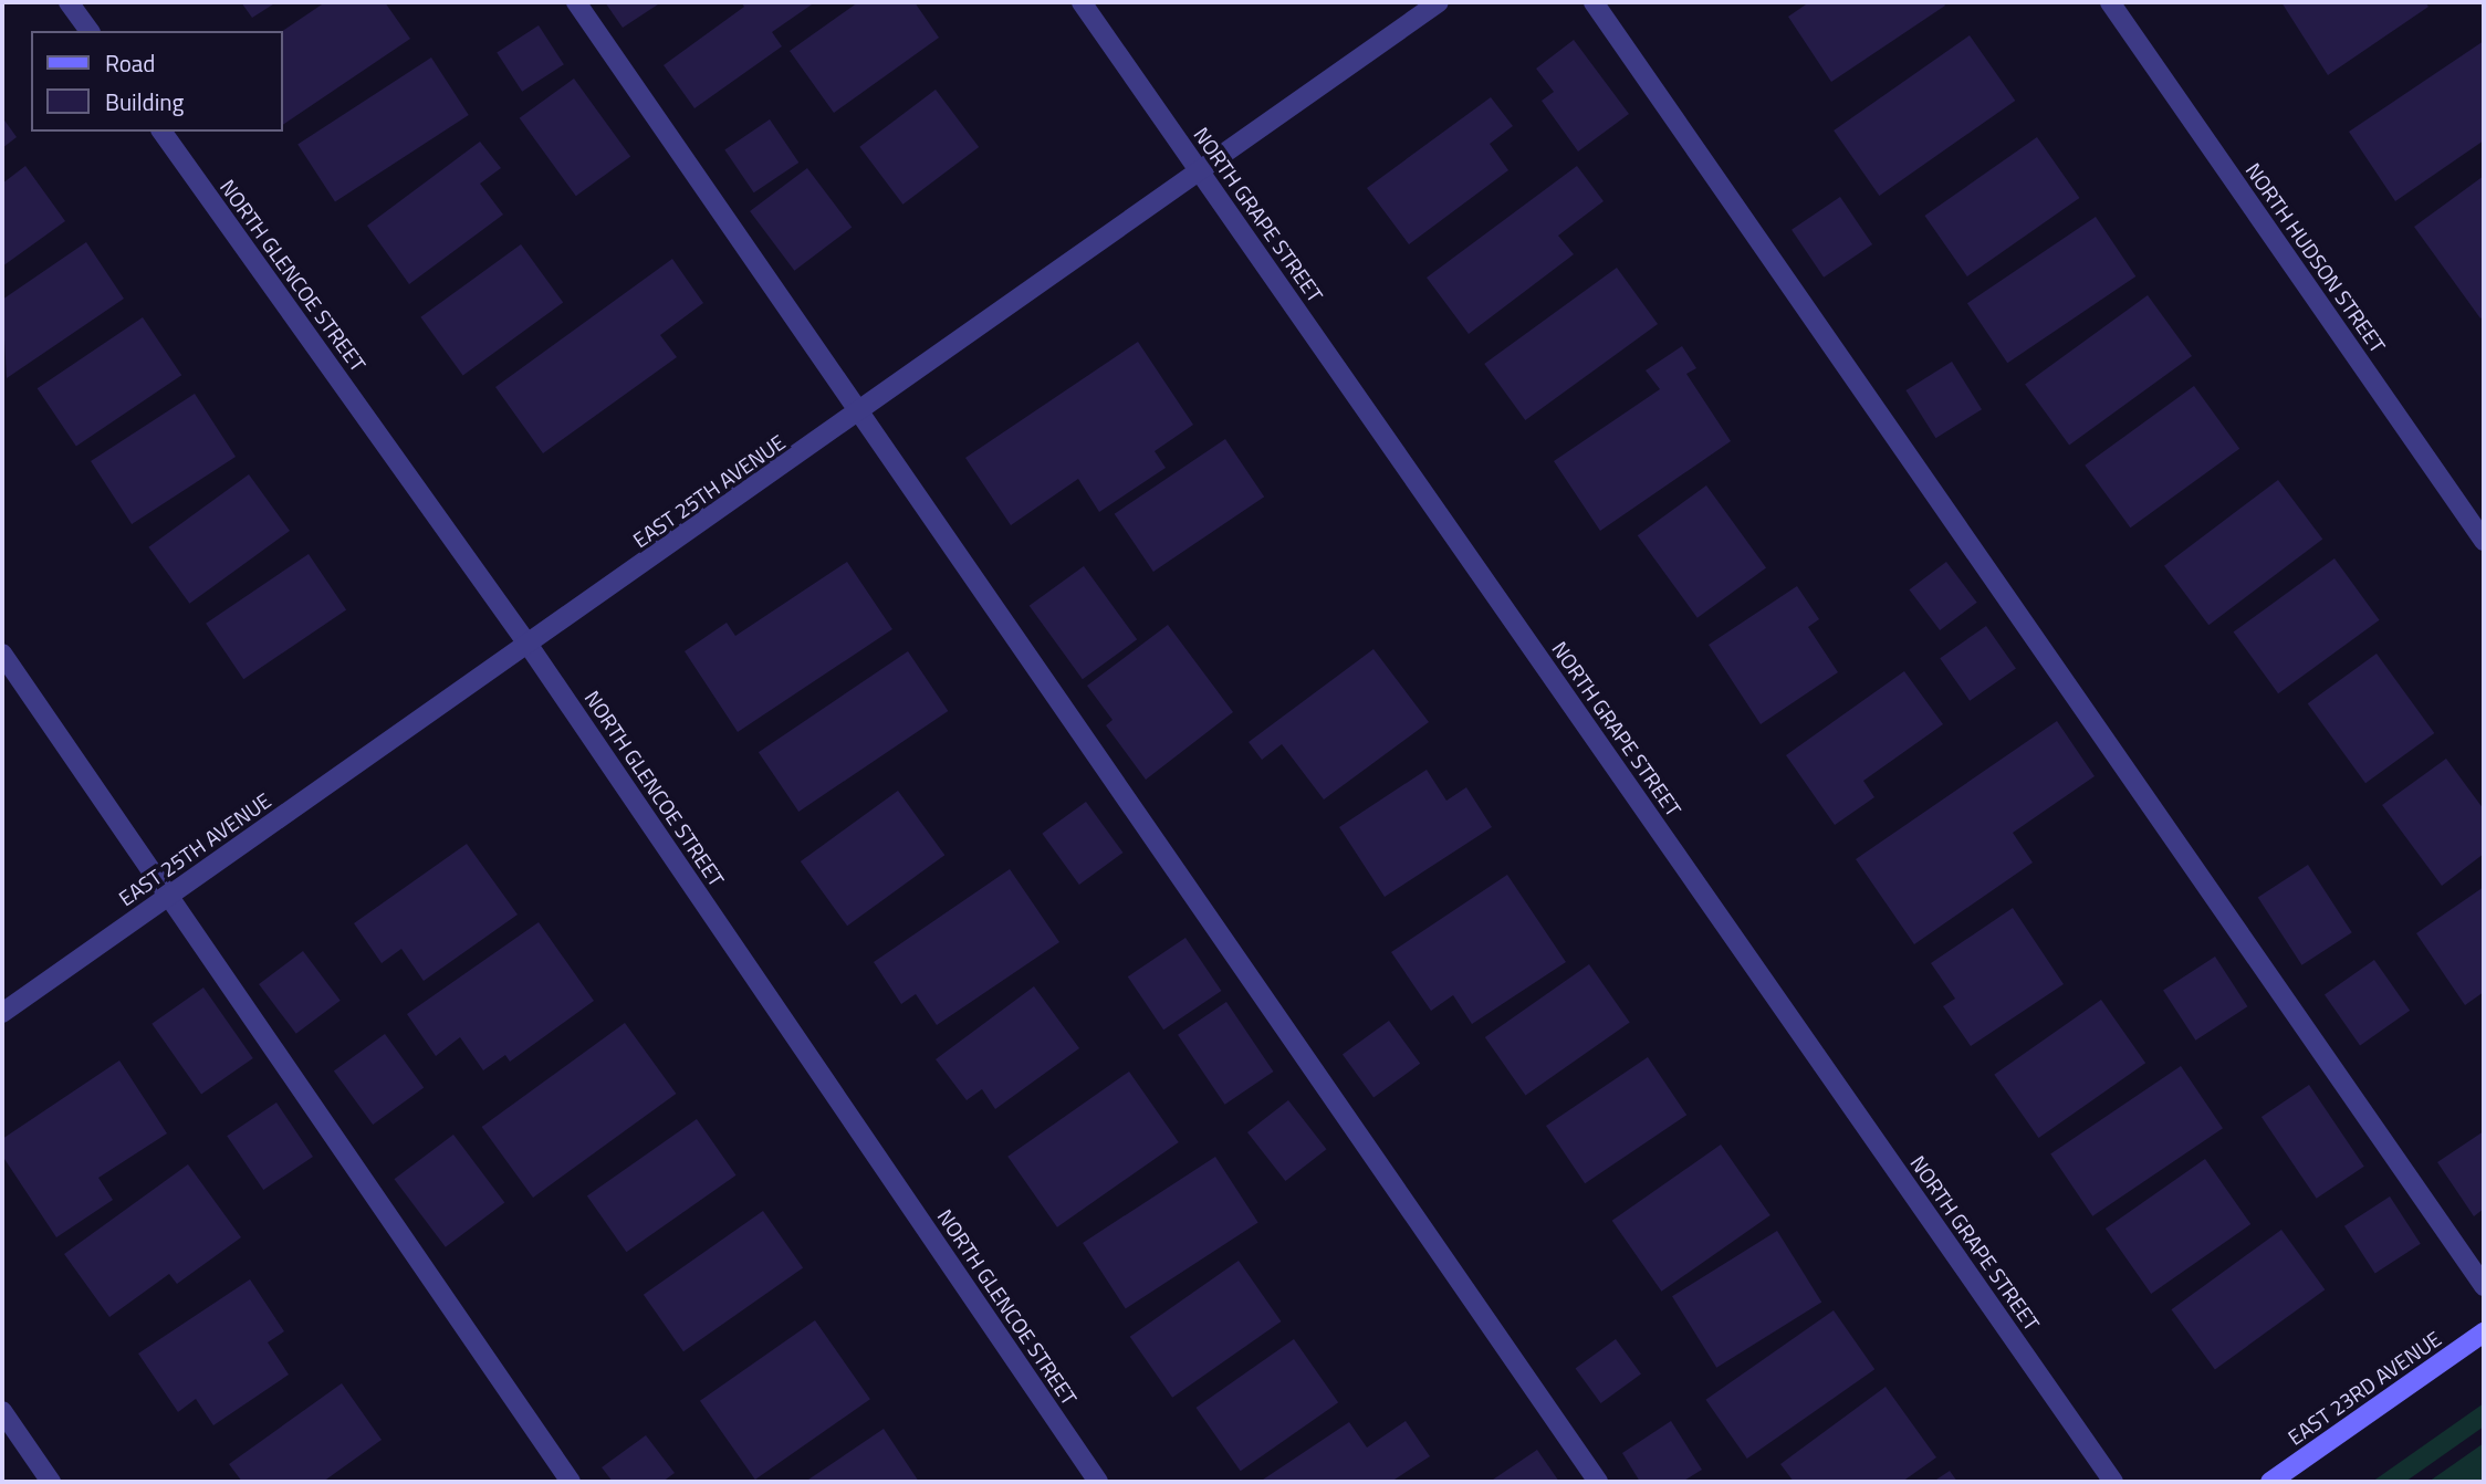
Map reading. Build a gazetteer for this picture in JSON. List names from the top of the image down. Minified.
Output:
{"streets":{"street":["NORTH GRAPE STREET","NORTH HUDSON STREET","NORTH GLENCOE STREET","EAST 25TH AVENUE","EAST 23RD AVENUE"]},"crossings":[["NORTH GRAPE STREET","EAST 25TH AVENUE"],["NORTH GLENCOE STREET","EAST 25TH AVENUE"]],"legend":["Road","Building"]}
